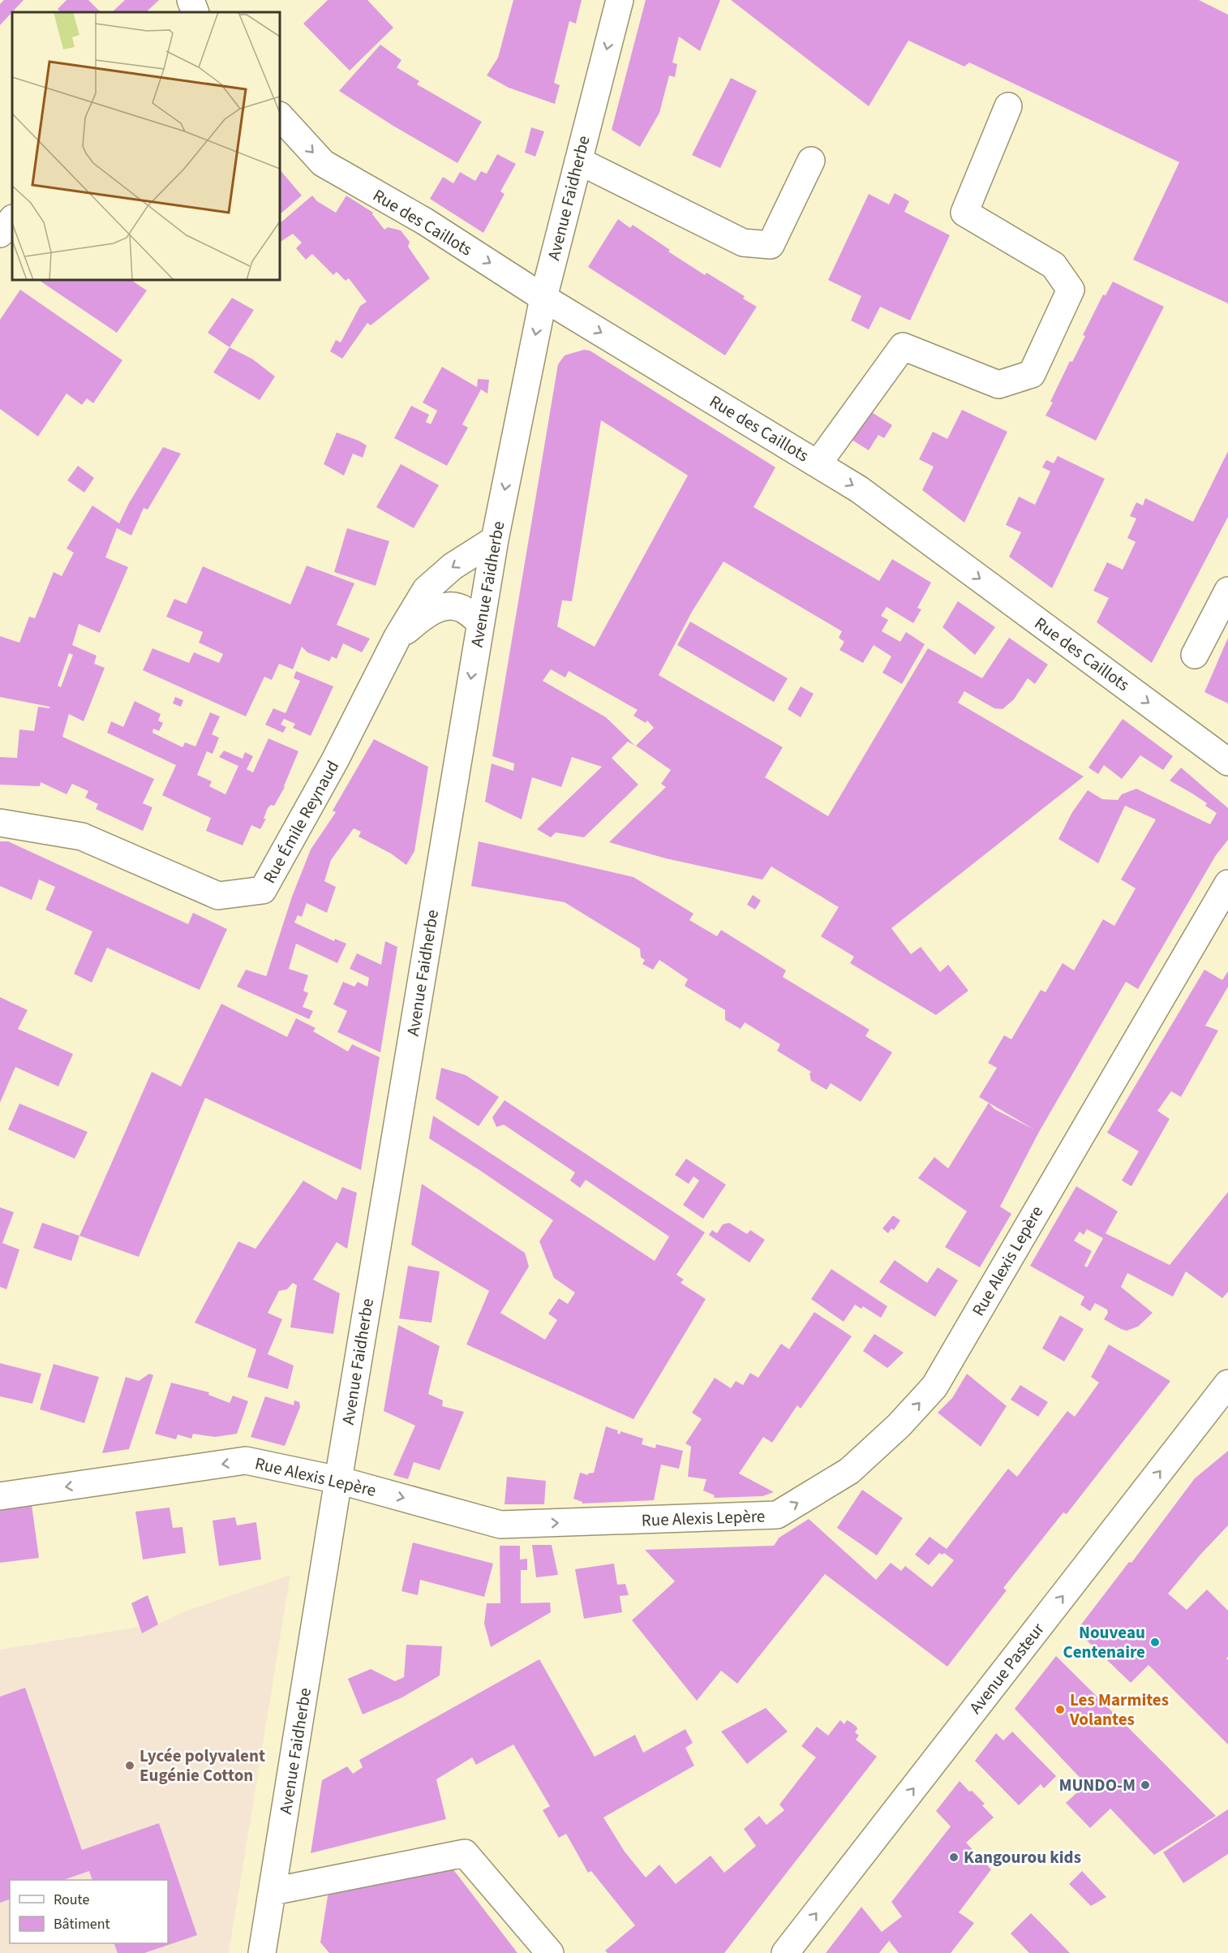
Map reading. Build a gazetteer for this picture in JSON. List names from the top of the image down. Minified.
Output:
{"streets":{"street":["Avenue Faidherbe","Rue des Caillots","Rue Émile Reynaud","Rue Alexis Lepère","Avenue Pasteur"]},"crossings":[["Avenue Faidherbe","Rue des Caillots"],["Avenue Faidherbe","Rue Émile Reynaud"],["Avenue Faidherbe","Rue Alexis Lepère"]],"one_way":["Avenue Faidherbe","Rue des Caillots","Avenue Pasteur"],"places":["Nouveau Centenaire","Les Marmites Volantes","Lycée polyvalent Eugénie Cotton","MUNDO-M","Kangourou kids"],"legend":["Route","Bâtiment"]}
